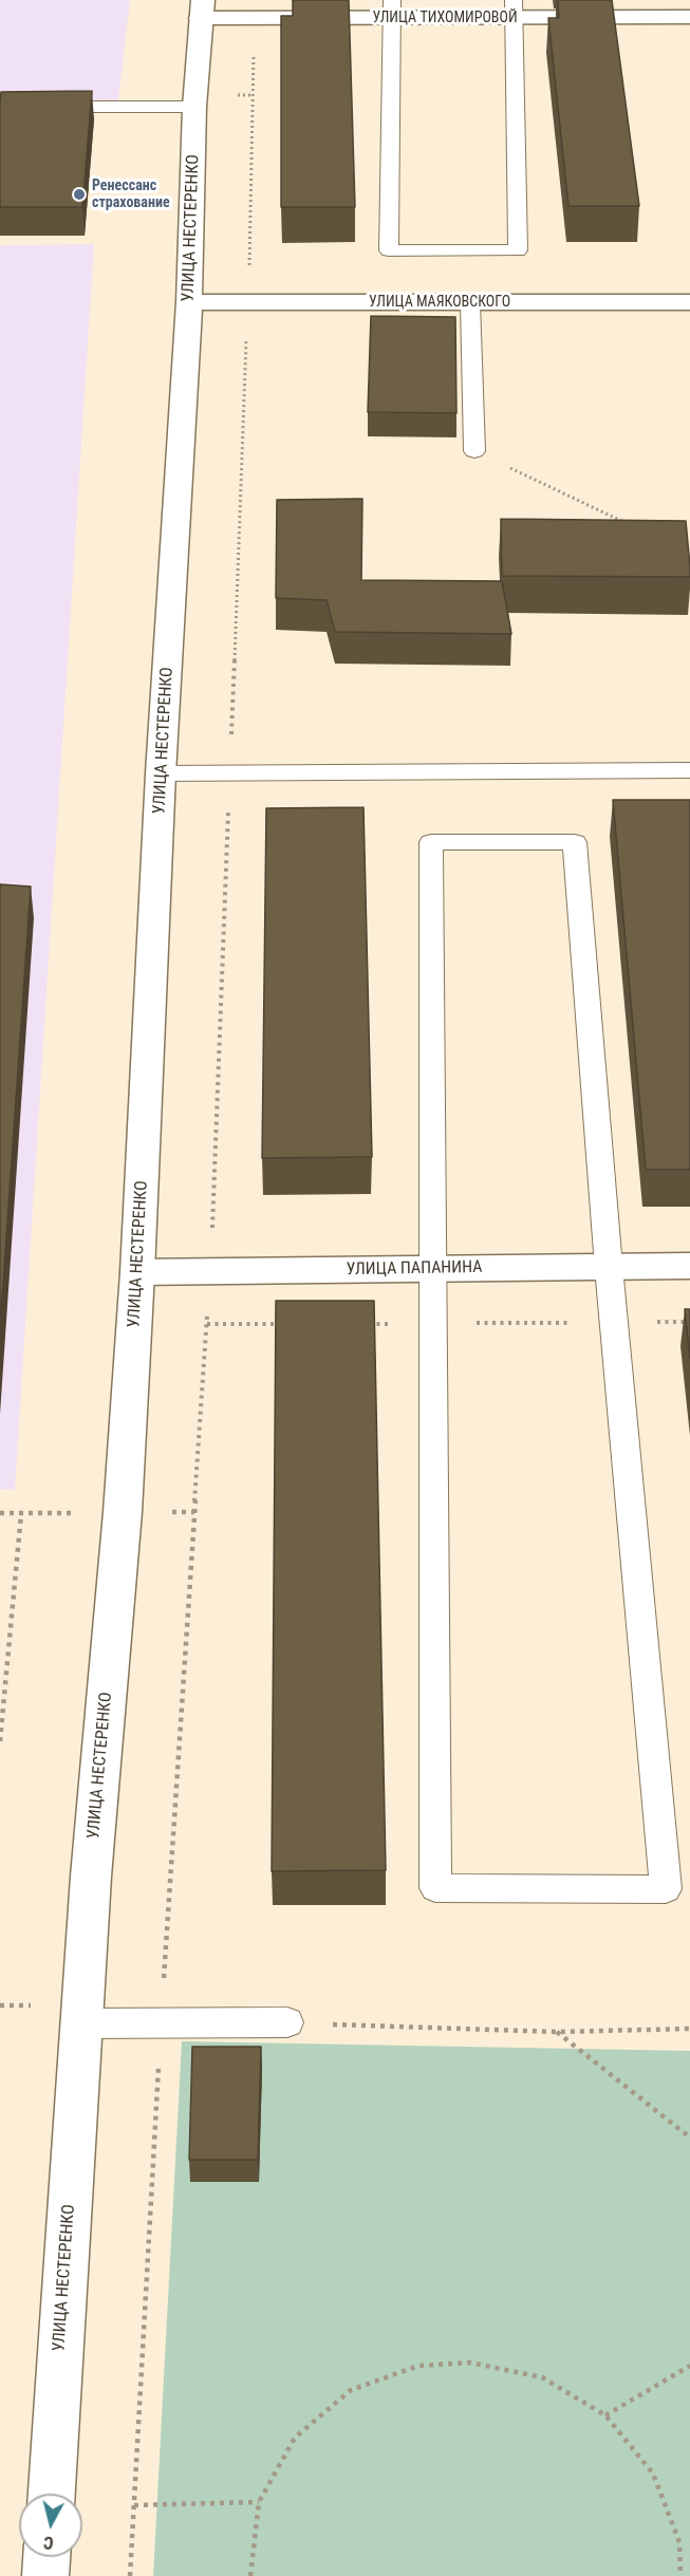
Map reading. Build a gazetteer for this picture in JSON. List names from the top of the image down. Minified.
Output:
{"streets":{"street":["УЛИЦА ТИХОМИРОВОЙ","УЛИЦА НЕСТЕРЕНКО","УЛИЦА МАЯКОВСКОГО","УЛИЦА ПАПАНИНА"]},"crossings":[["УЛИЦА ТИХОМИРОВОЙ","УЛИЦА НЕСТЕРЕНКО"],["УЛИЦА НЕСТЕРЕНКО","УЛИЦА МАЯКОВСКОГО"],["УЛИЦА НЕСТЕРЕНКО","УЛИЦА ПАПАНИНА"]],"places":["Ренессанс страхование"],"north":"bottom"}
